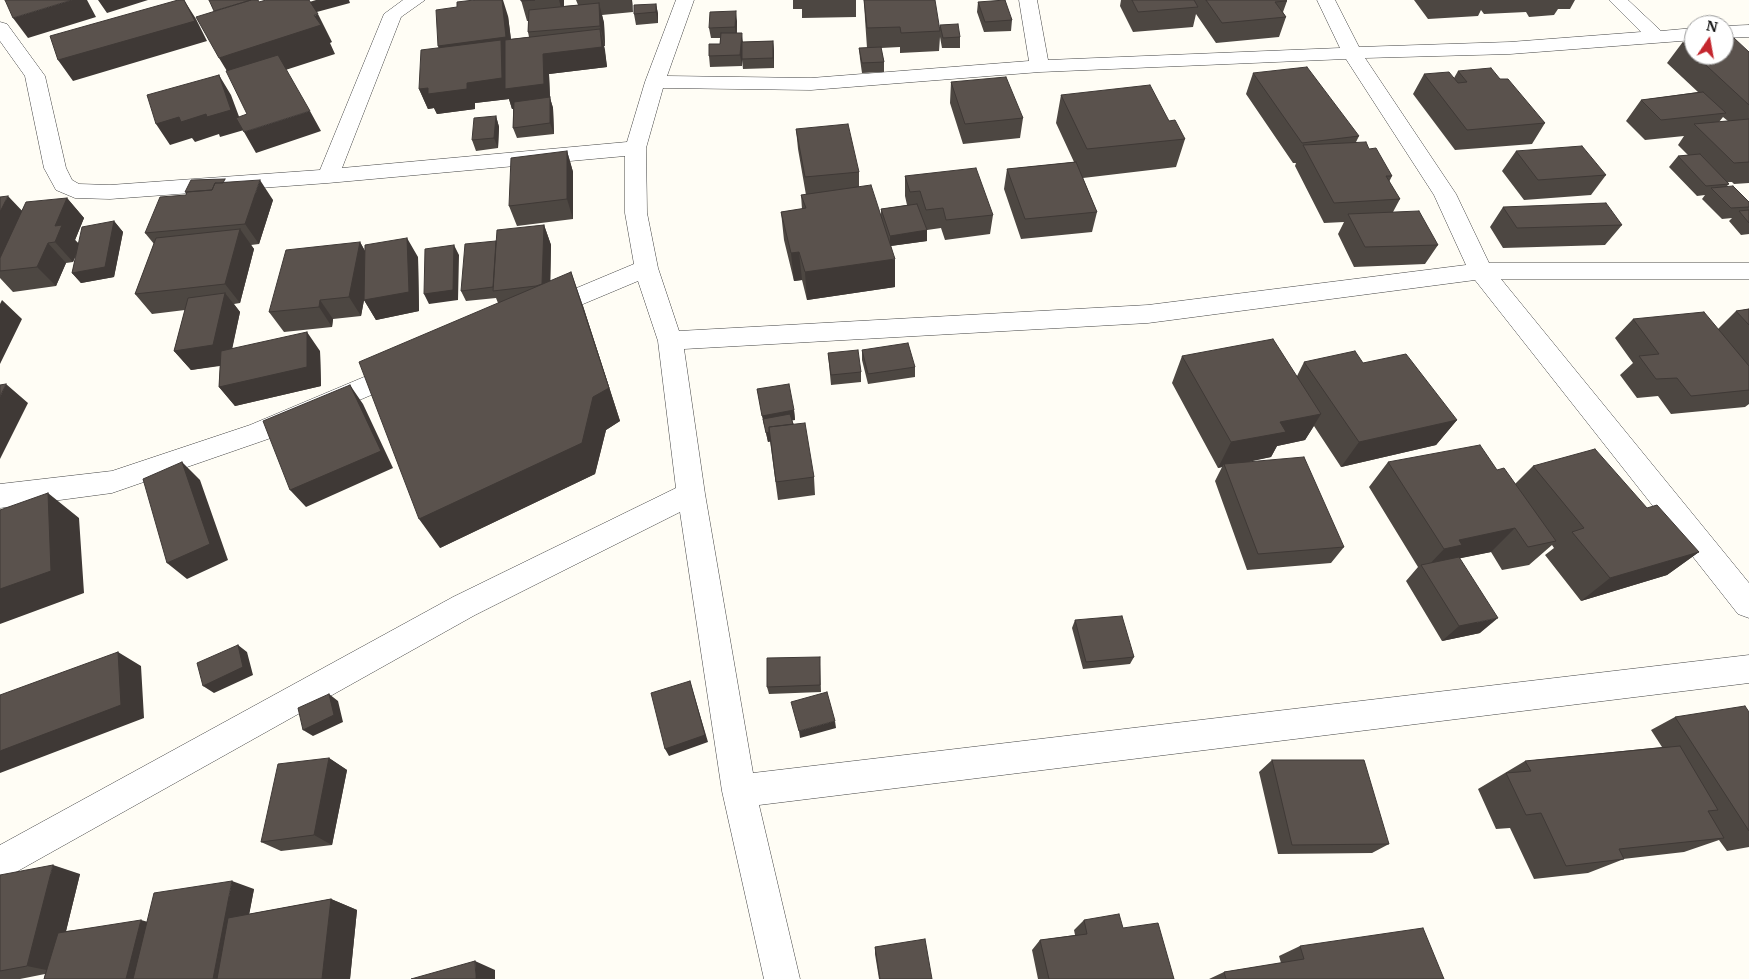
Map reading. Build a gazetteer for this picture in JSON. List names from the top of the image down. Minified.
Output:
{"north":"top"}
